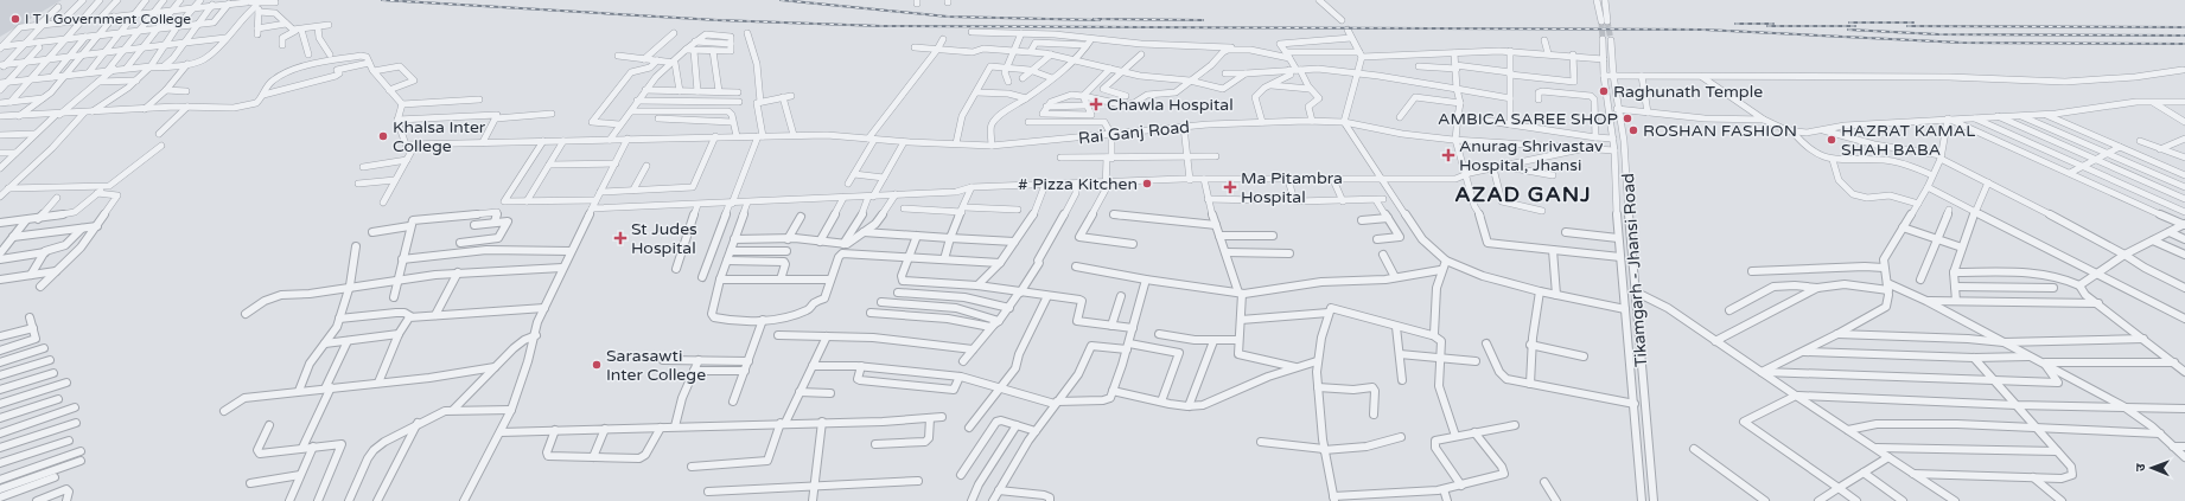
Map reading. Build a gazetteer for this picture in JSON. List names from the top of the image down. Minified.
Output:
{"streets":{"street":["Rai Ganj Road","Tikamgarh - Jhansi Road"]},"districts":["AZAD GANJ"],"places":{"other":["I T I Government College","Raghunath Temple","AMBICA SAREE SHOP","ROSHAN FASHION","Khalsa Inter College","HAZRAT KAMAL SHAH BABA","# Pizza Kitchen","Sarasawti Inter College"],"health":["Chawla Hospital","Anurag Shrivastav Hospital, Jhansi","Ma Pitambra Hospital","St Judes Hospital"]},"north":"left"}
